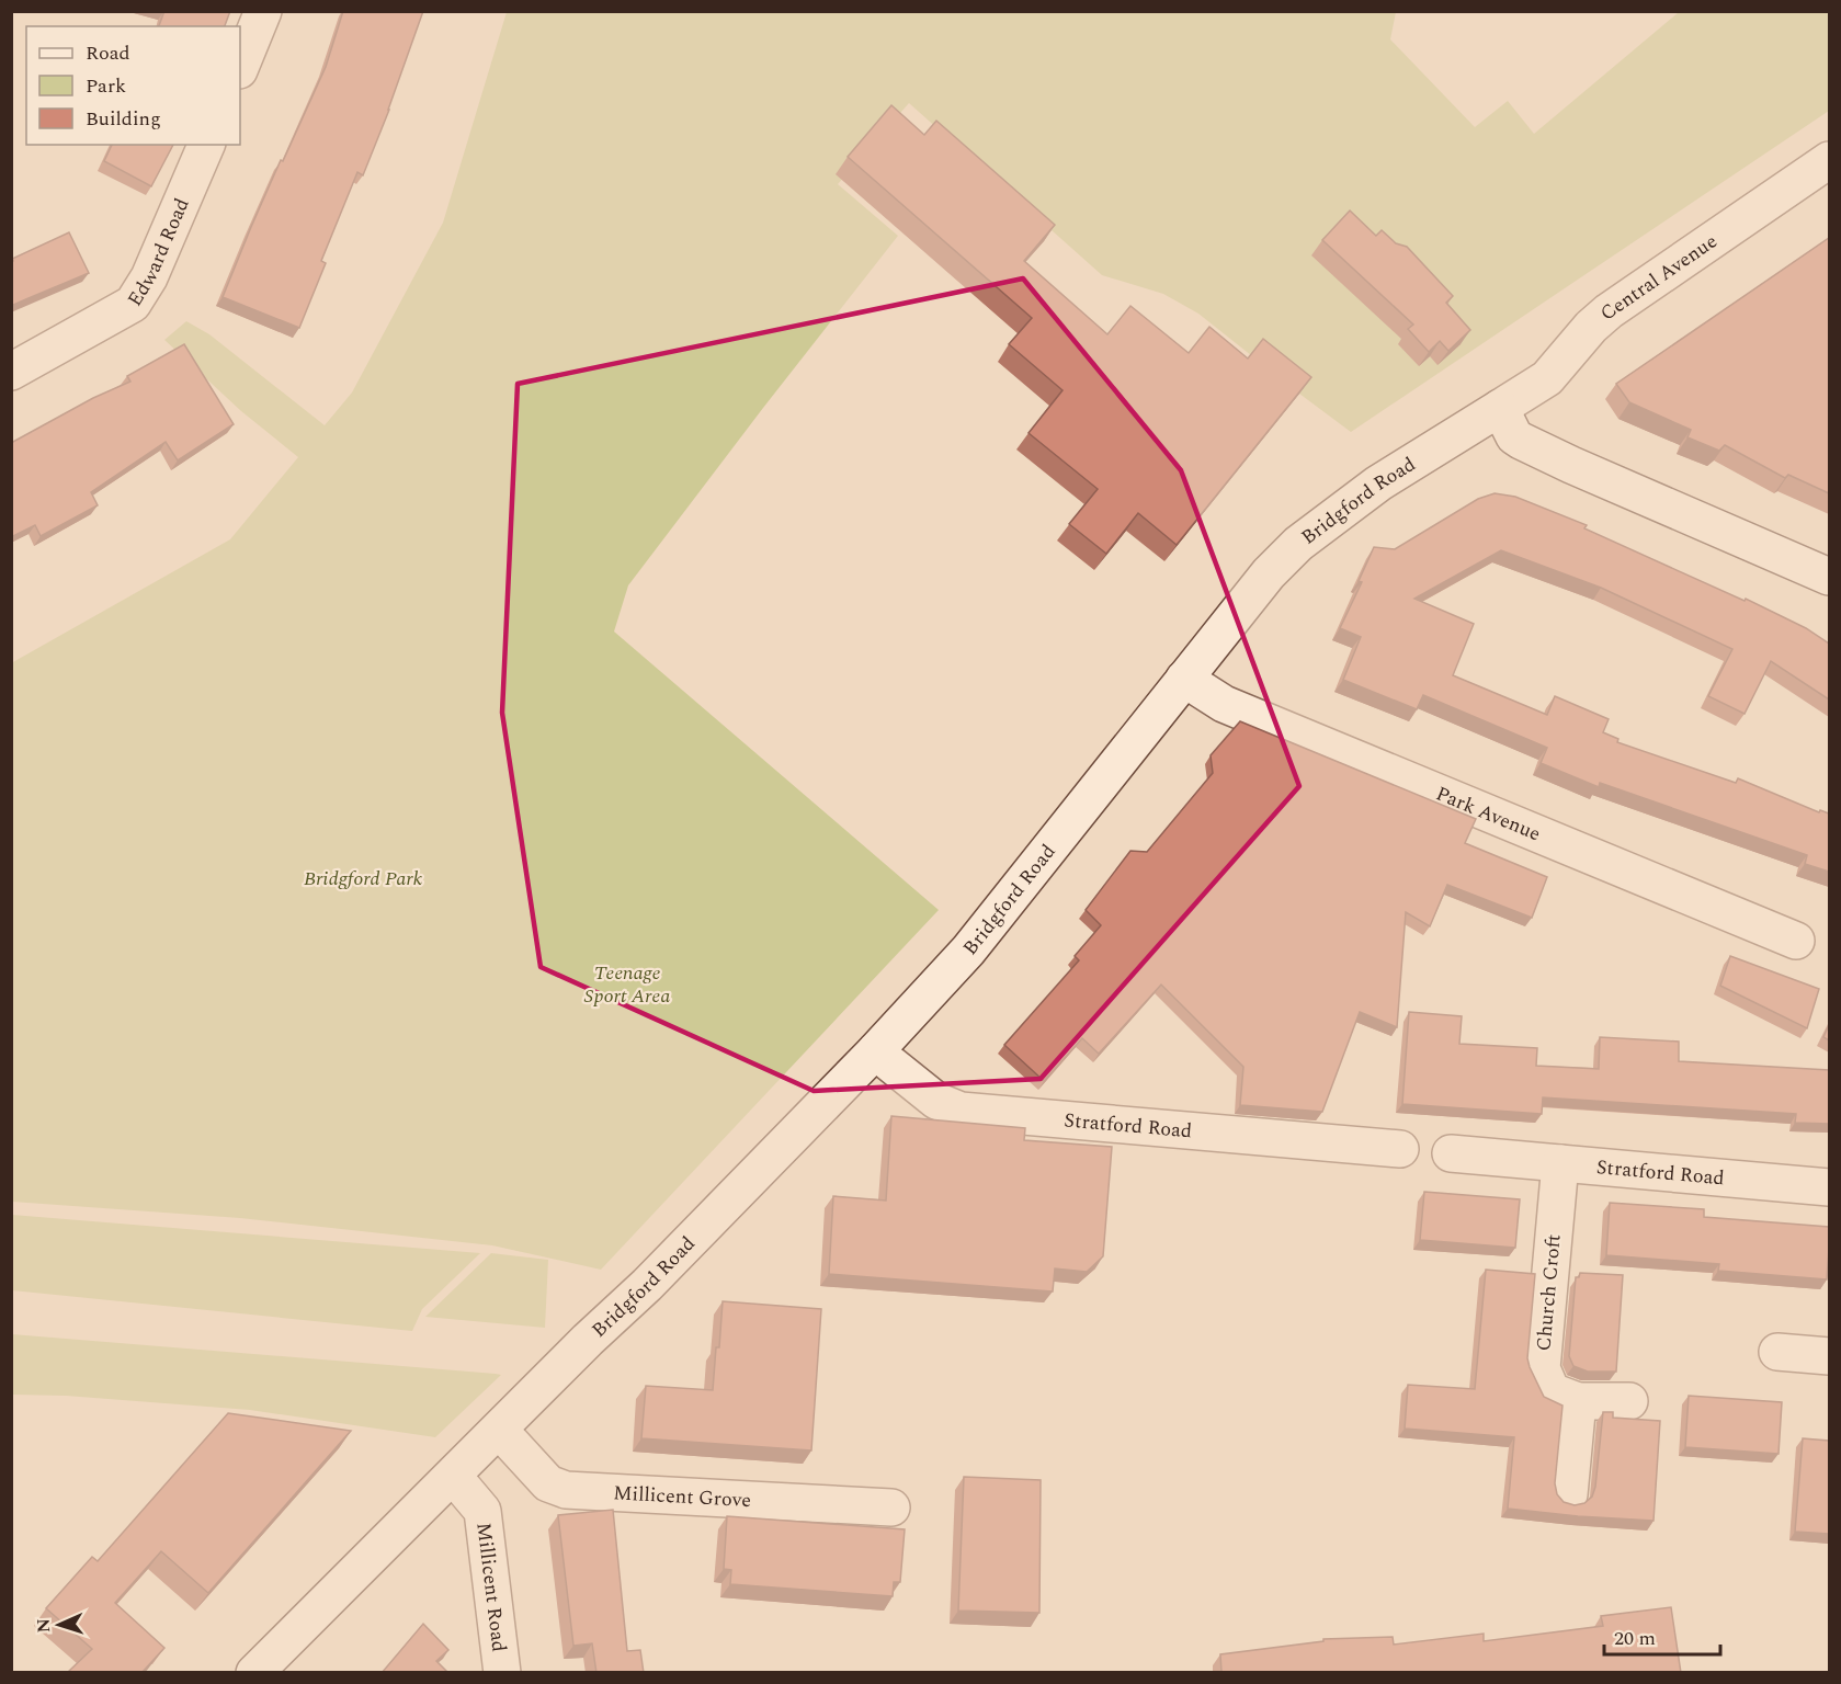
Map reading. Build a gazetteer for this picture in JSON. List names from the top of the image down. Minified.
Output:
{"streets":{"street":["Edward Road","Central Avenue","Bridgford Road","Park Avenue","Stratford Road","Church Croft","Millicent Grove","Millicent Road"]},"crossings":[["Central Avenue","Bridgford Road"],["Bridgford Road","Park Avenue"],["Bridgford Road","Stratford Road"],["Bridgford Road","Millicent Grove"],["Bridgford Road","Millicent Road"],["Stratford Road","Church Croft"]],"parks":["Bridgford Park","Teenage Sport Area"],"legend":["Road","Park","Building"],"scale_bar":"20 m","north":"left"}
